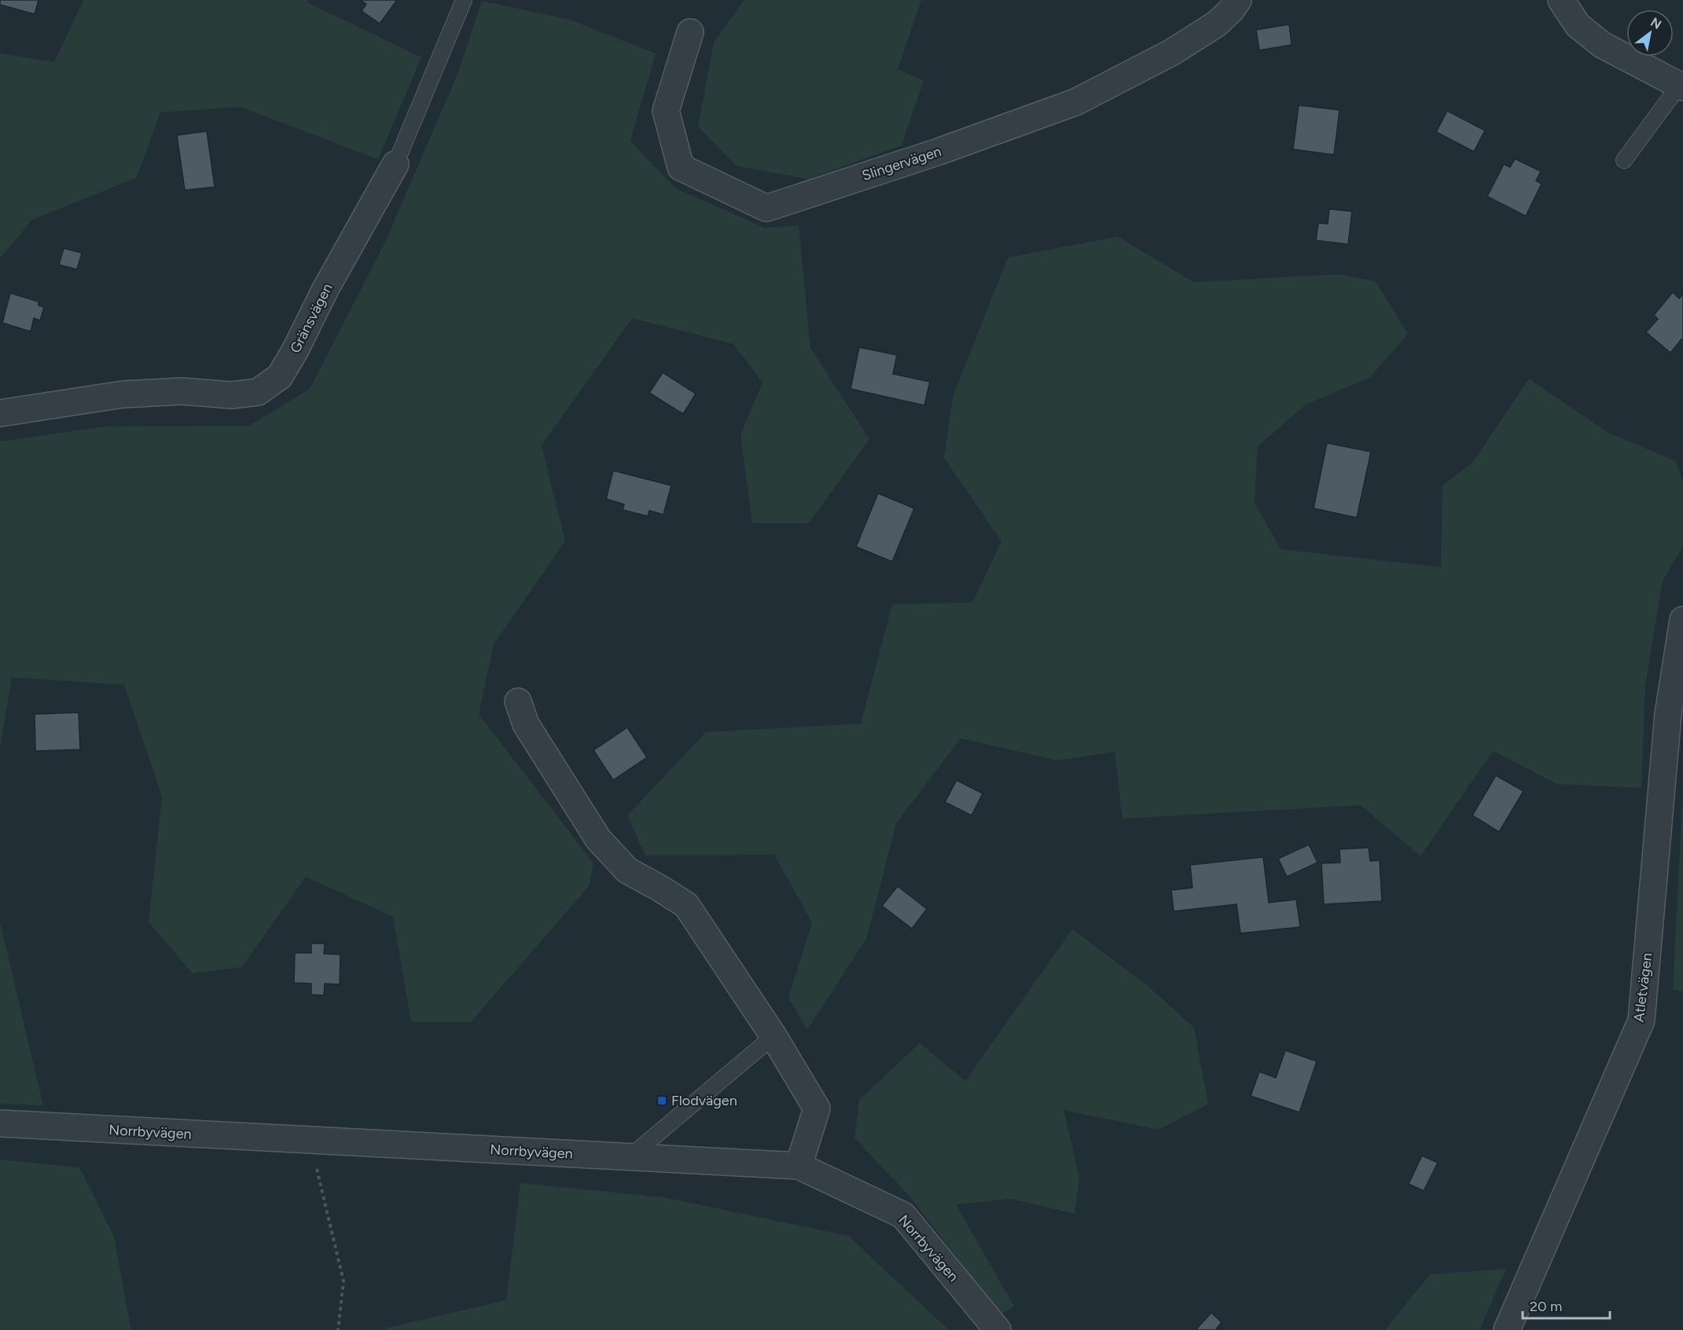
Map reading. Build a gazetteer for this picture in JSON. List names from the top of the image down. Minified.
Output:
{"streets":{"street":["Slingervägen","Gränsvägen","Atletvägen","Norrbyvägen"]},"places":{"transit":["Flodvägen"]},"scale_bar":"20 m","north":"top right"}
